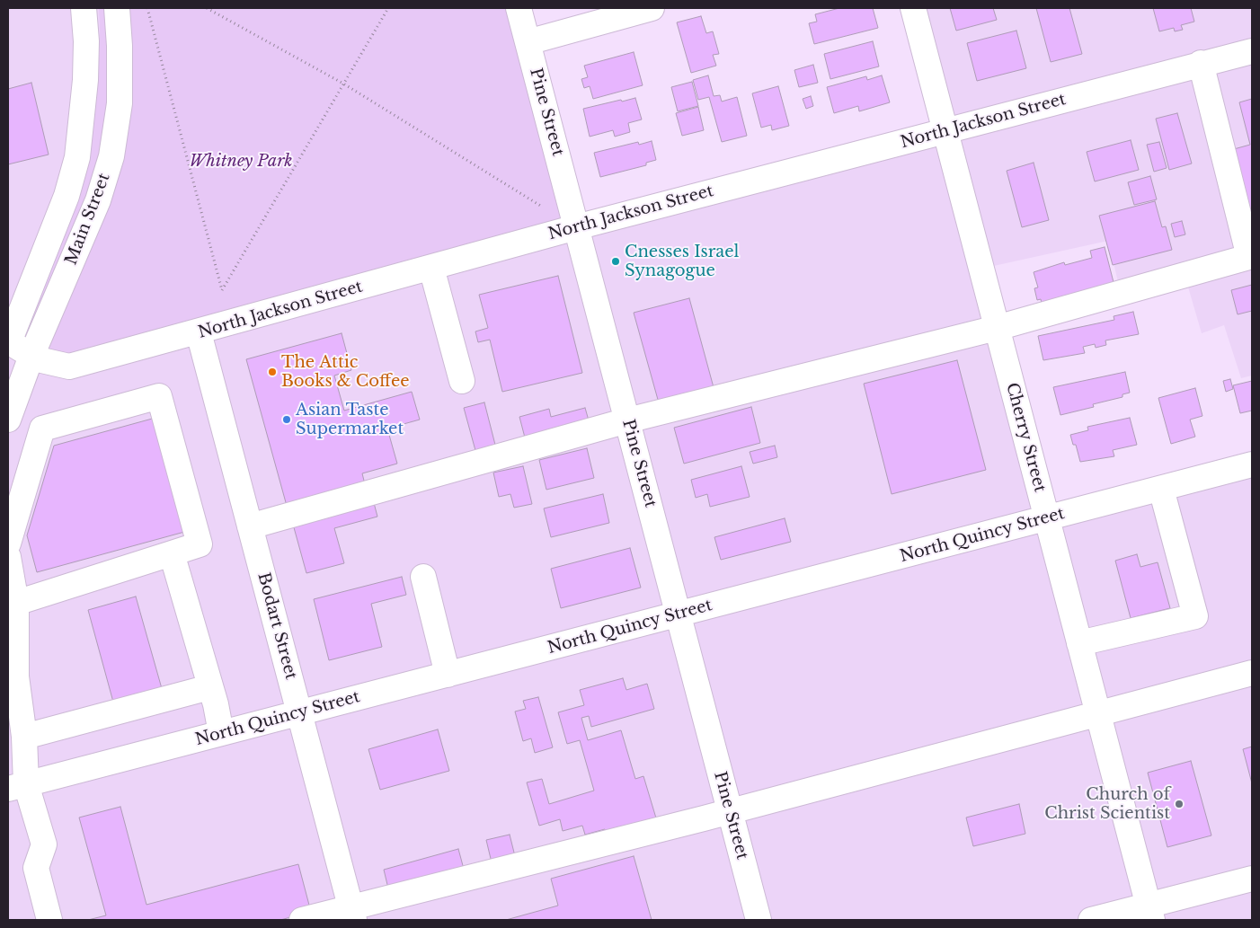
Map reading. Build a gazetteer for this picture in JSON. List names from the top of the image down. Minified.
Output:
{"streets":{"street":["Pine Street","North Jackson Street","Main Street","Cherry Street","North Quincy Street","Bodart Street"]},"crossings":[["Pine Street","North Jackson Street"],["Pine Street","North Quincy Street"],["North Jackson Street","Main Street"],["North Jackson Street","Cherry Street"],["North Jackson Street","Bodart Street"],["Cherry Street","North Quincy Street"],["North Quincy Street","Bodart Street"]],"parks":["Whitney Park"],"places":["Cnesses Israel Synagogue","The Attic Books & Coffee","Asian Taste Supermarket","Church of Christ Scientist"]}
